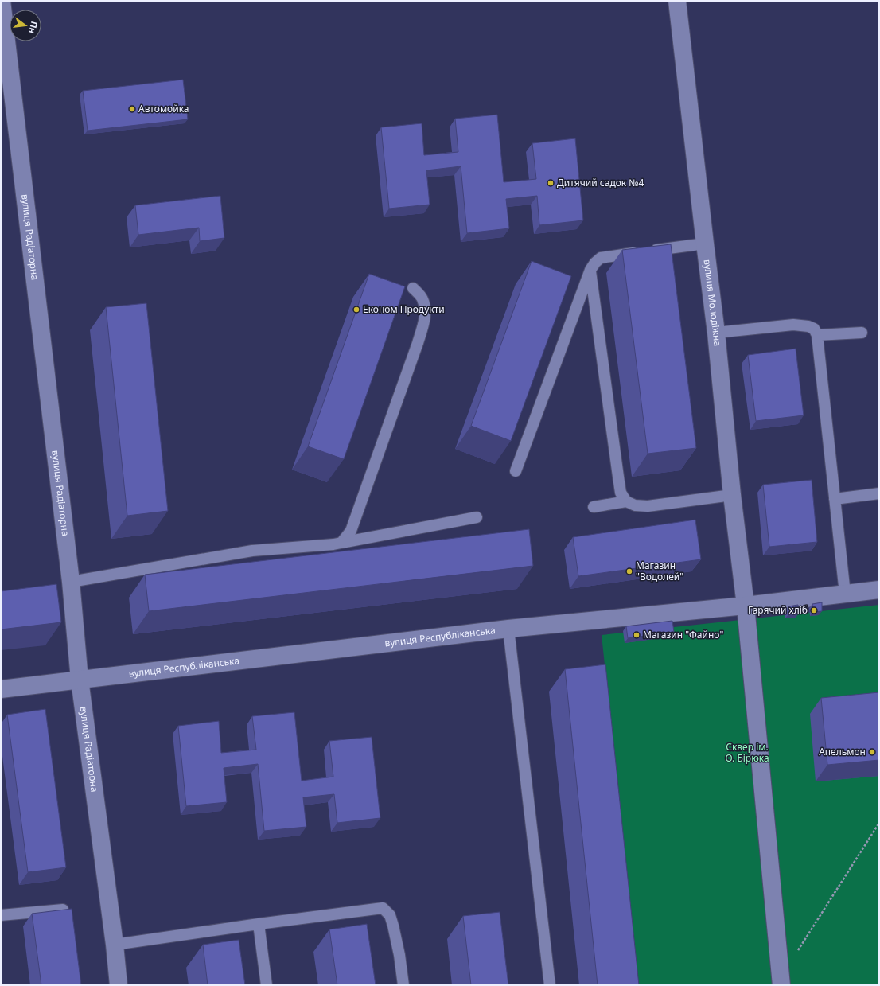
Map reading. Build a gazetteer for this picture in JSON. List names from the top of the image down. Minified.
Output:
{"streets":{"street":["вулиця Радіаторна","вулиця Молодіжна","вулиця Республіканська"]},"crossings":[["вулиця Радіаторна","вулиця Республіканська"],["вулиця Молодіжна","вулиця Республіканська"]],"parks":["Сквер ім. О. Бірюка"],"places":["Автомойка","Дитячий садок №4","Економ Продукти","Магазин \"Водолей\"","Гарячий хліб","Магазин \"Файно\"","Апельмон"],"north":"right"}
